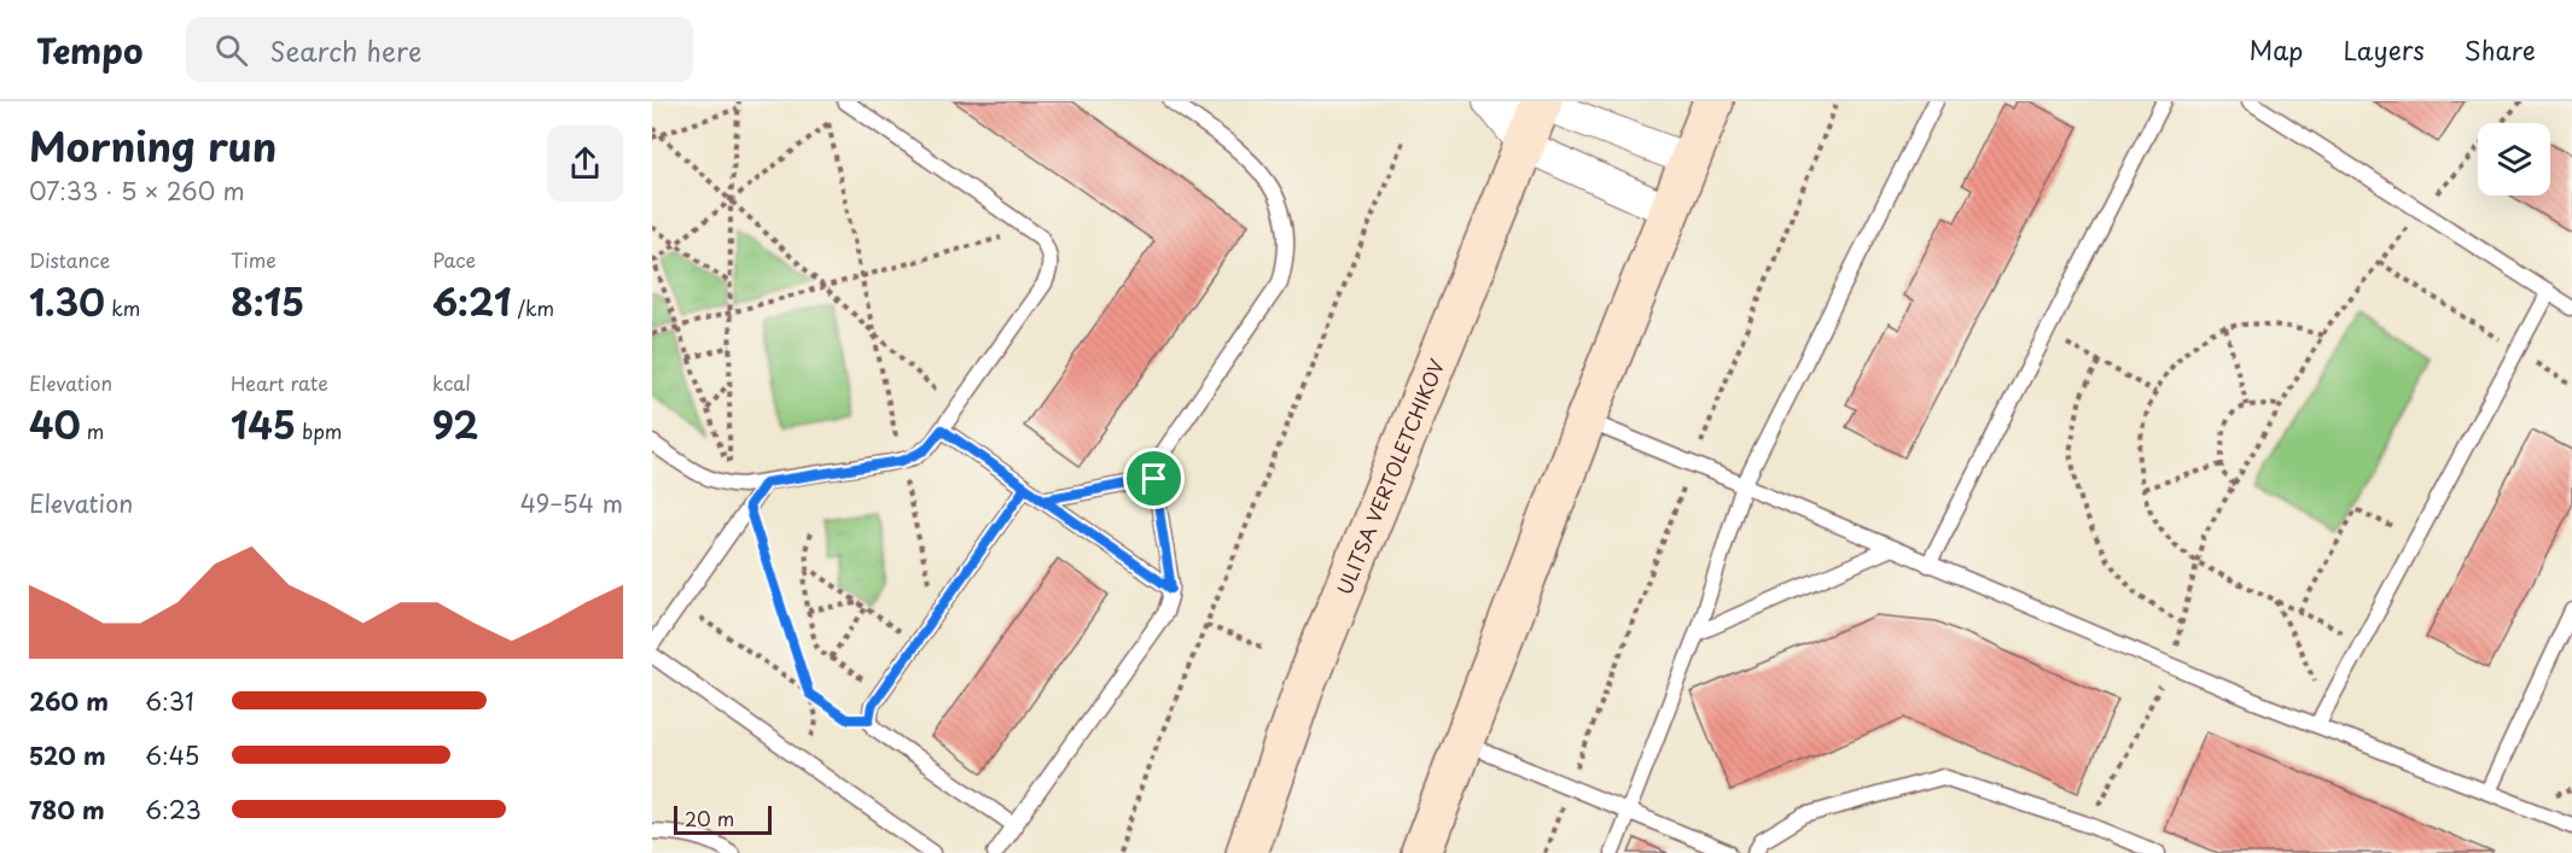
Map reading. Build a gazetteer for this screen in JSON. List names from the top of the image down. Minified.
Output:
{"streets":{"main road":["ULITSA VERTOLETCHIKOV"]},"scale_bar":"20 m","page":{"header":"Tempo","search":"Search here","nav":["Map","Layers","Share"],"heading":["Morning run","07:33 · 5 × 260 m"],"stats":[["Distance","1.30 km"],["Time","8:15"],["Pace","6:21 /km"],["Elevation","40 m"],["Heart rate","145 bpm"],["kcal","92"]],"chart":["Elevation","49–54 m"],"list":[{"name":"260 m","note":"6:31"},{"name":"520 m","note":"6:45"},{"name":"780 m","note":"6:23"}],"scale":"20 m"}}
